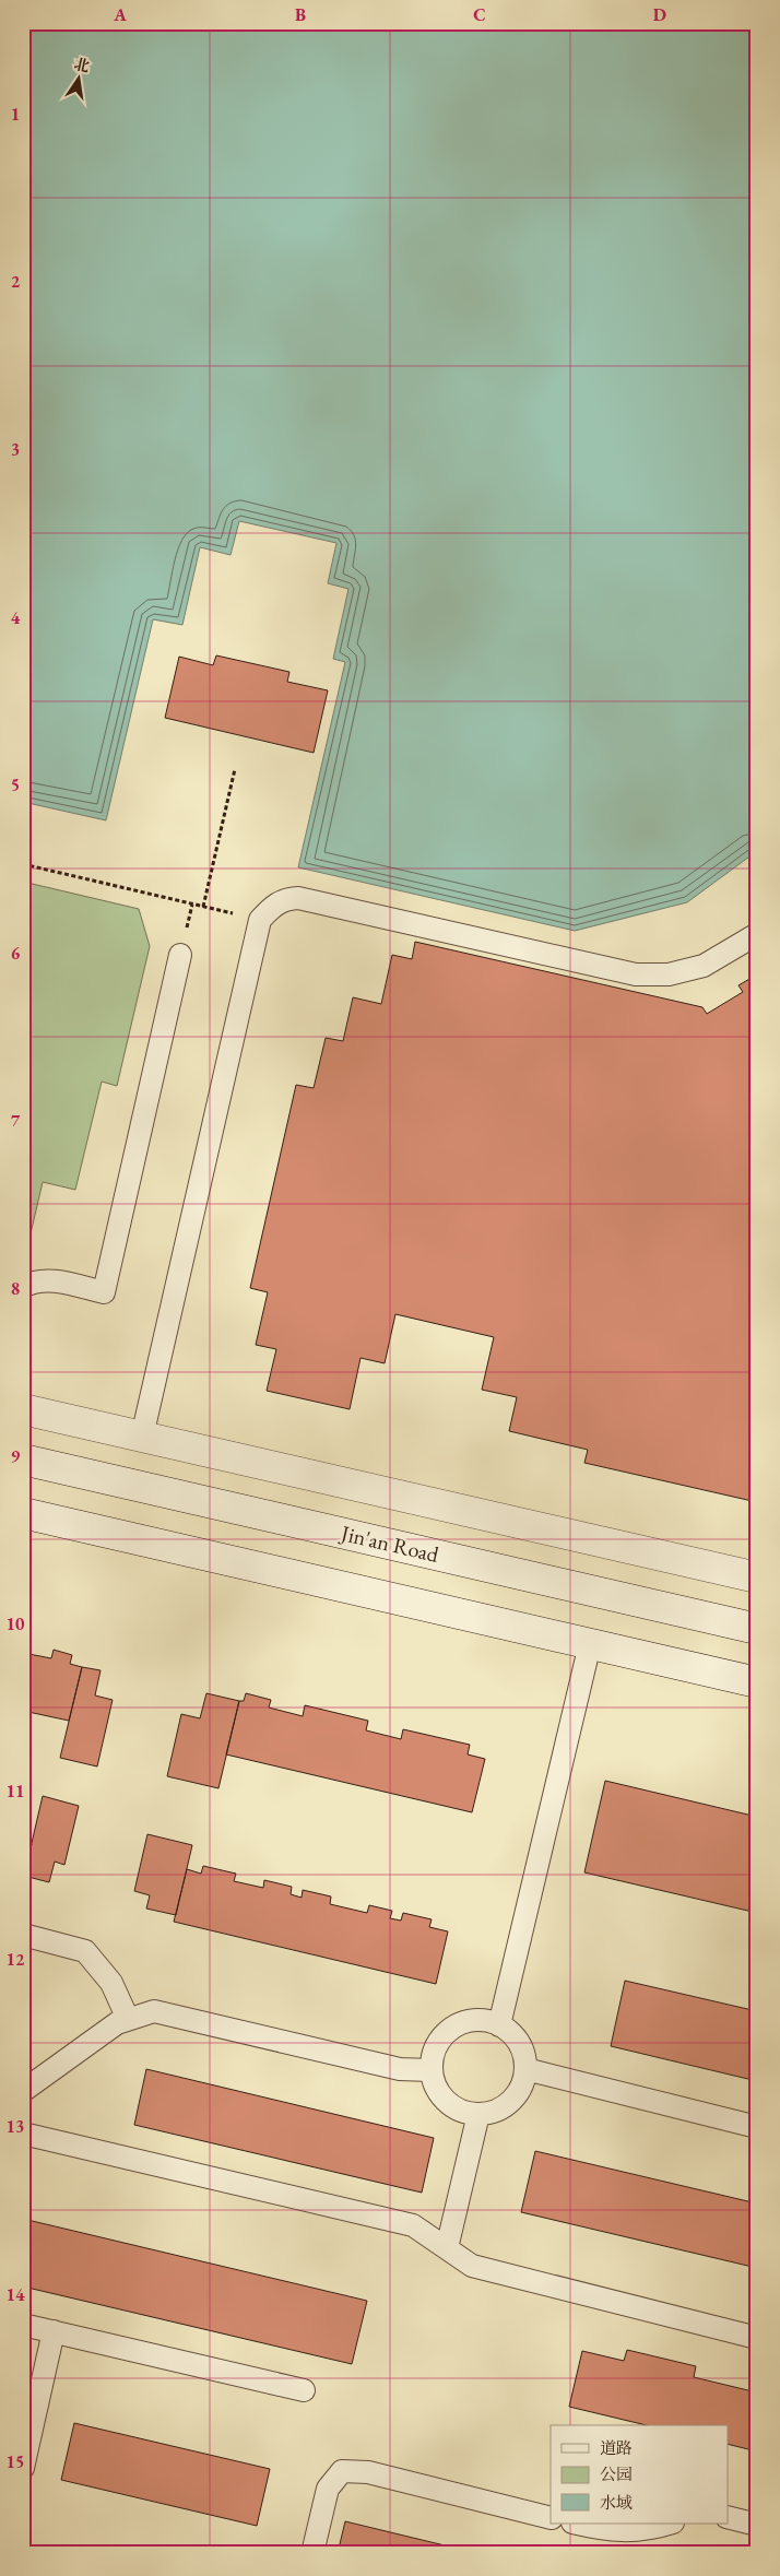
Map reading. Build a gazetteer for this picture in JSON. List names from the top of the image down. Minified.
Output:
{"streets":{"main road":["Jin'an Road"]},"legend":["道路","公园","水域"],"north":"top","grid":{"columns":["A","B","C","D"],"rows":["1","2","3","4","5","6","7","8","9","10","11","12","13","14","15"]}}
